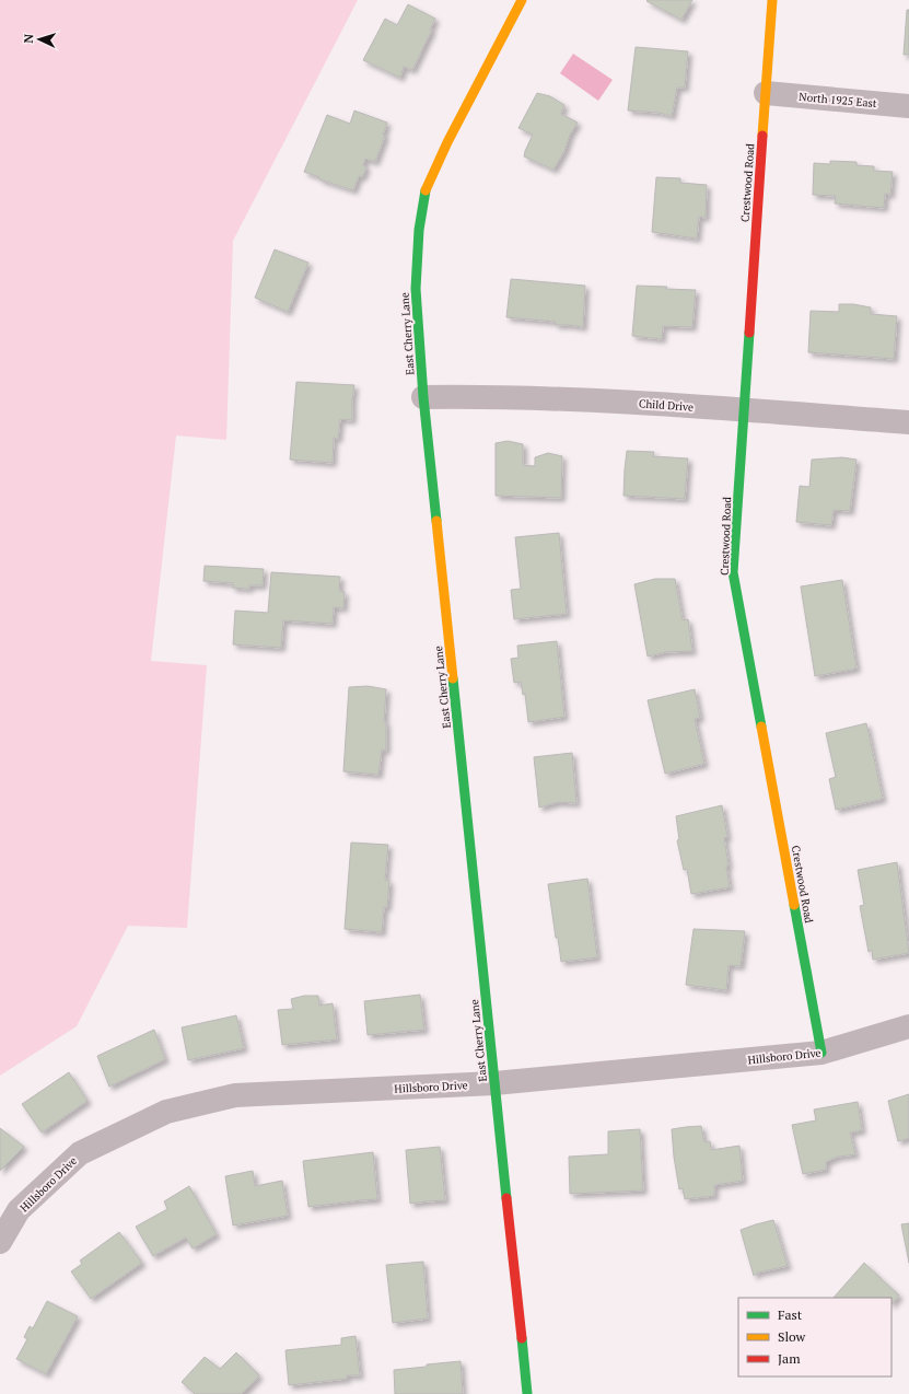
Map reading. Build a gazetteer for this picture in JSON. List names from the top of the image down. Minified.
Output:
{"streets":{"street":["North 1925 East","Crestwood Road","East Cherry Lane","Child Drive","Hillsboro Drive"]},"crossings":[["North 1925 East","Crestwood Road"],["Crestwood Road","Child Drive"],["Crestwood Road","Hillsboro Drive"],["East Cherry Lane","Child Drive"],["East Cherry Lane","Hillsboro Drive"]],"legend":["Fast","Slow","Jam"],"north":"left"}
